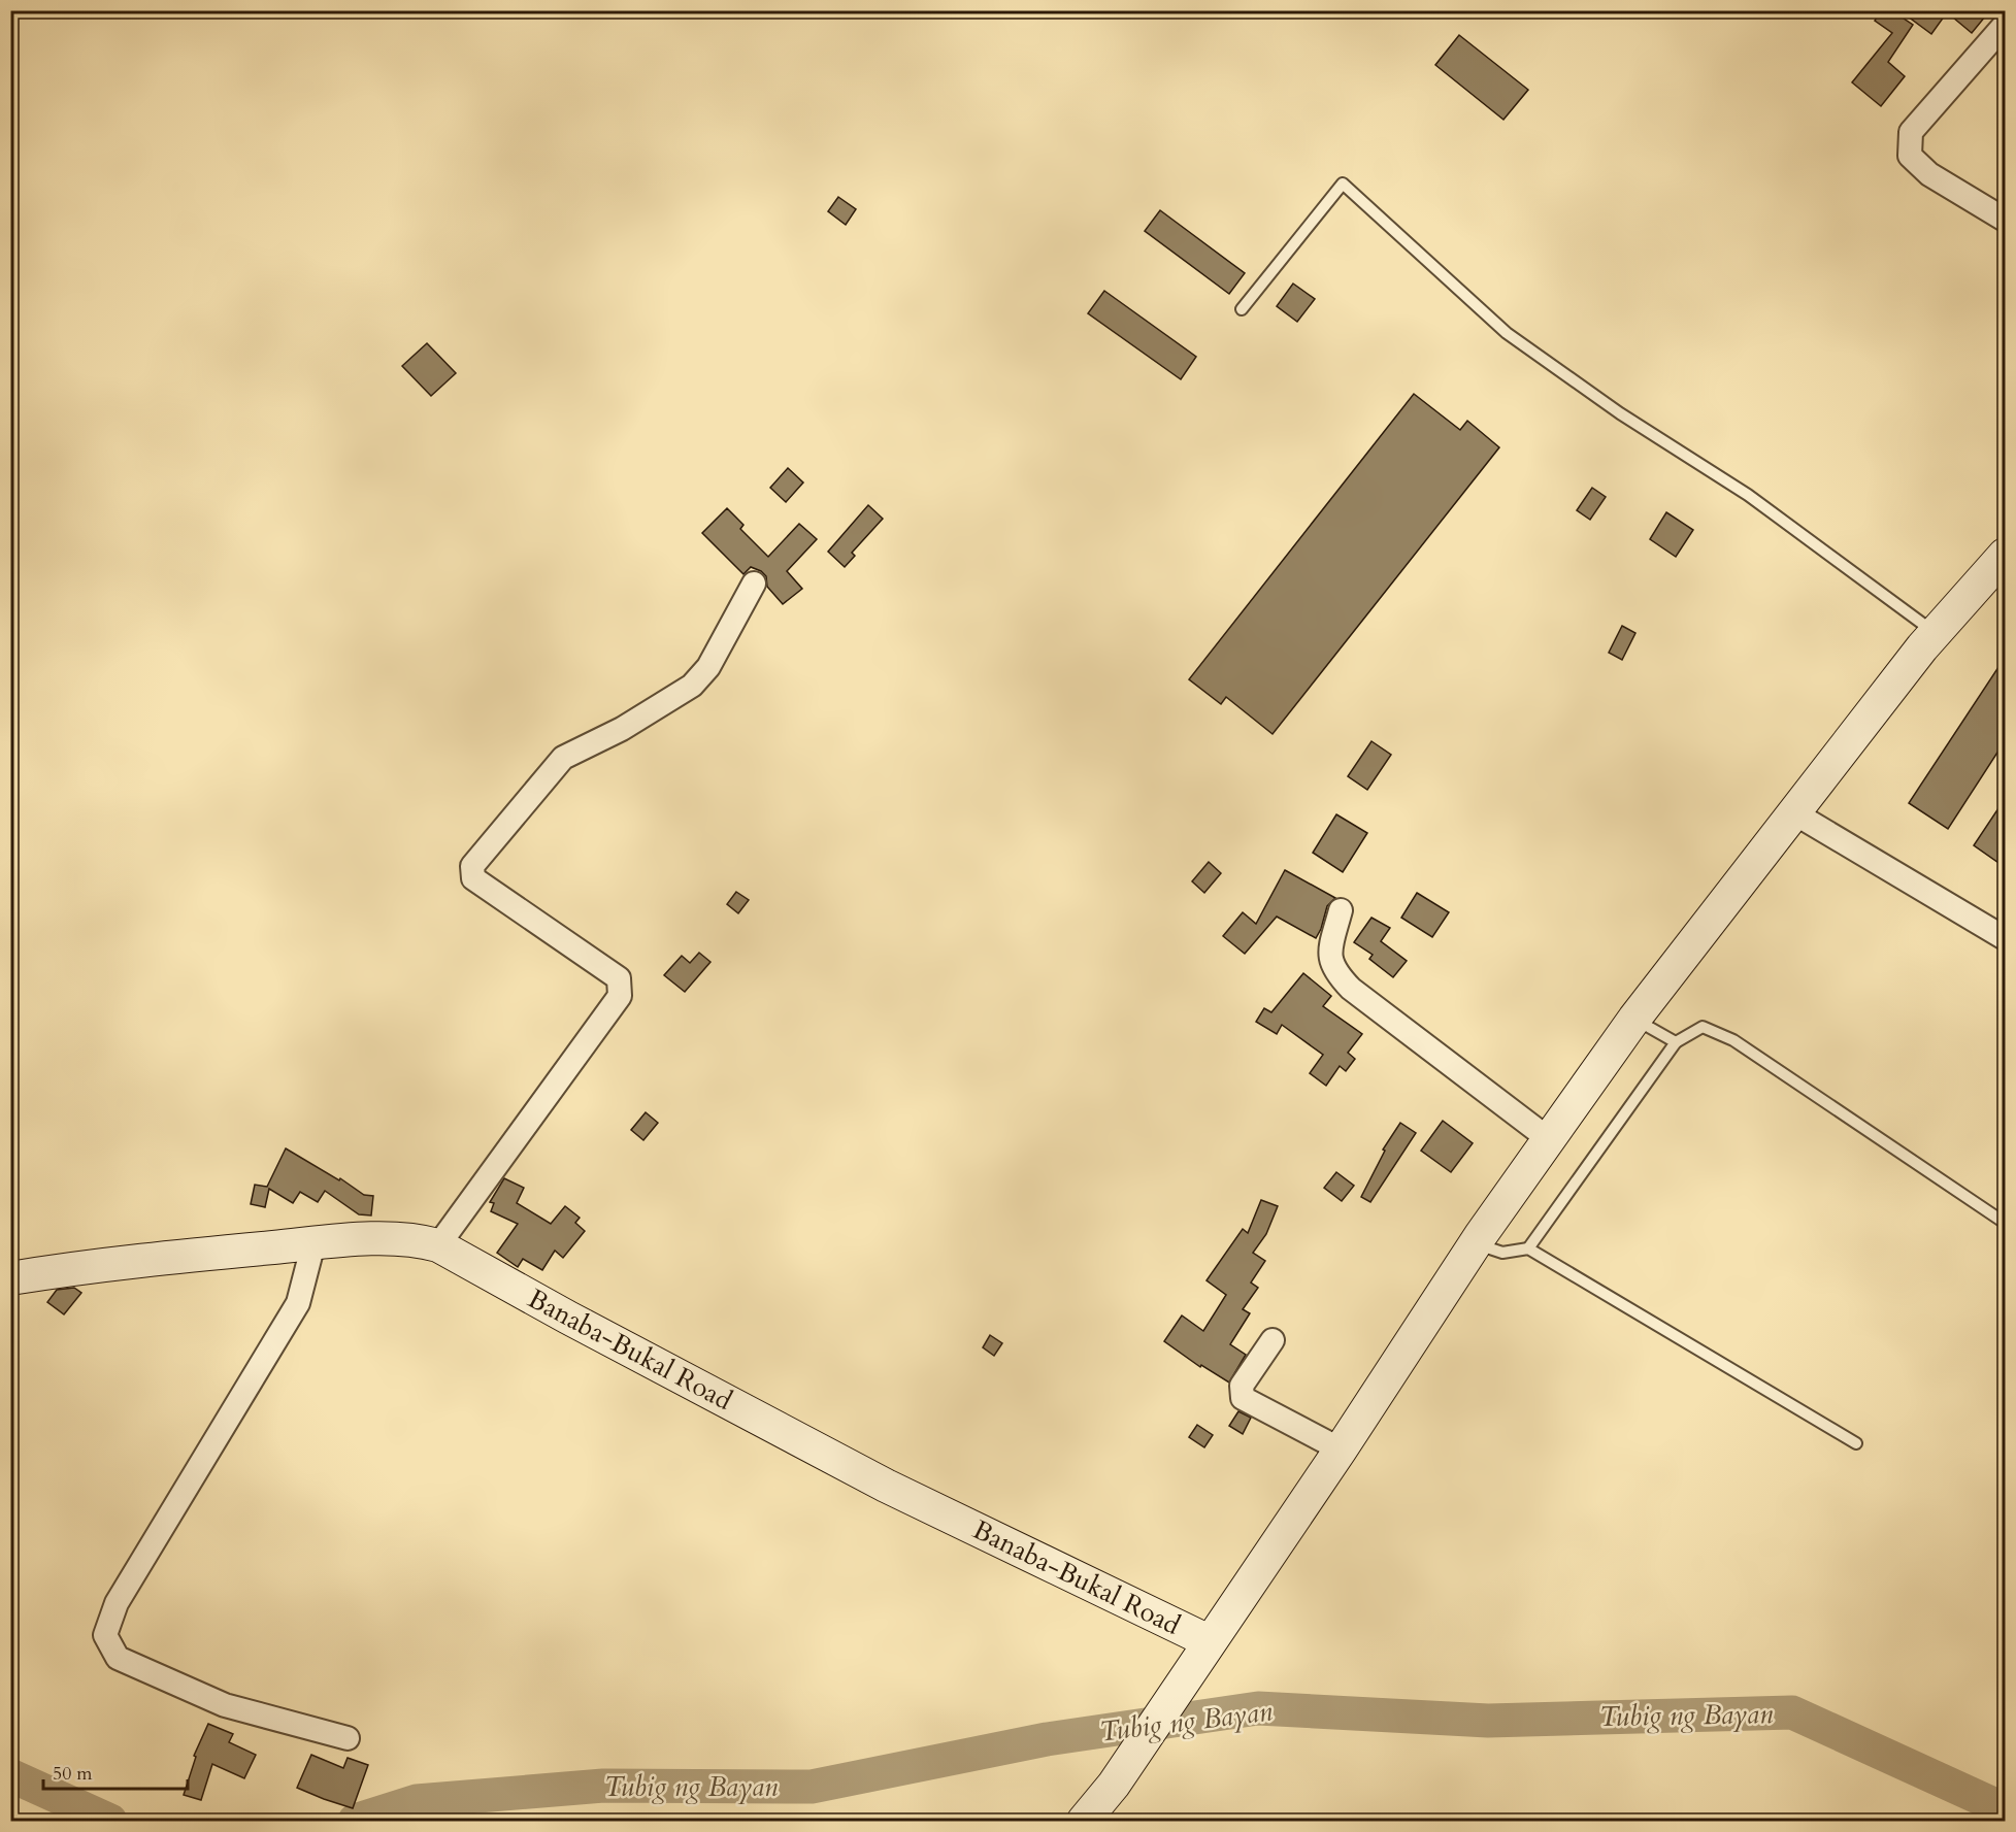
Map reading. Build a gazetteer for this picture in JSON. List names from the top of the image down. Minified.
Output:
{"streets":{"main road":["Banaba-Bukal Road"]},"water":["Tubig ng Bayan"],"scale_bar":"50 m"}
